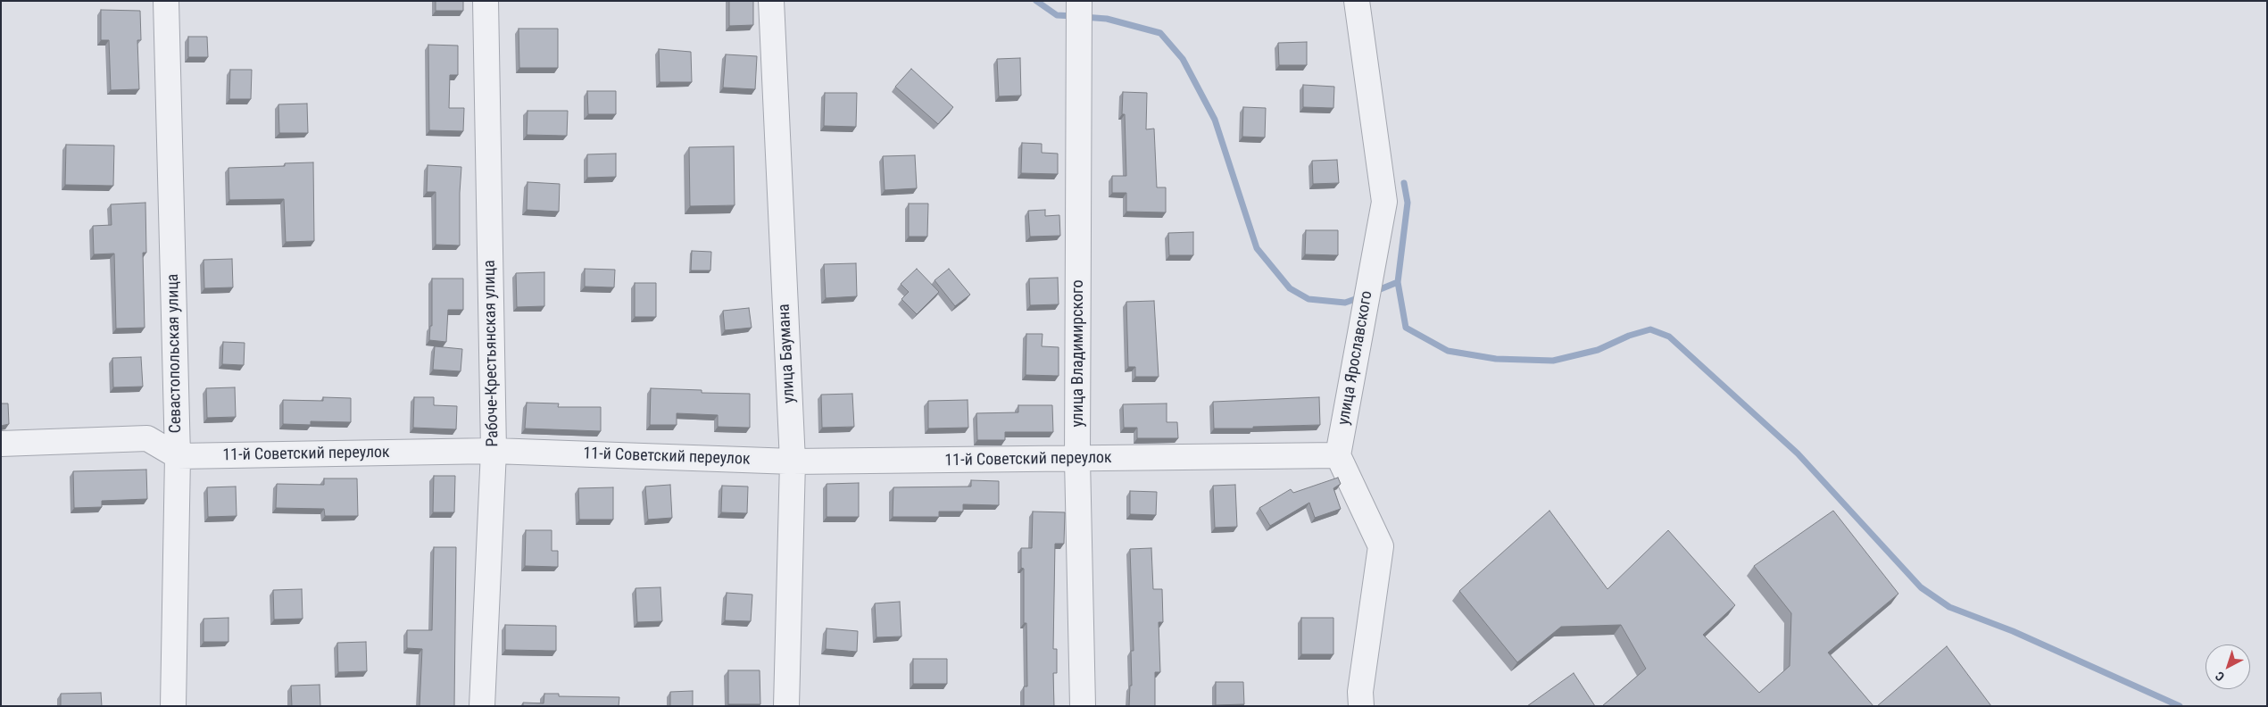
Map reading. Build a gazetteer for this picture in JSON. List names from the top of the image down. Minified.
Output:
{"streets":{"street":["Севастопольская улица","Рабоче-Крестьянская улица","улица Баумана","улица Владимирского","улица Ярославского","11-й Советский переулок"]},"crossings":[["Севастопольская улица","11-й Советский переулок"],["Рабоче-Крестьянская улица","11-й Советский переулок"],["улица Баумана","11-й Советский переулок"],["улица Владимирского","11-й Советский переулок"],["улица Ярославского","11-й Советский переулок"]],"north":"bottom left"}
